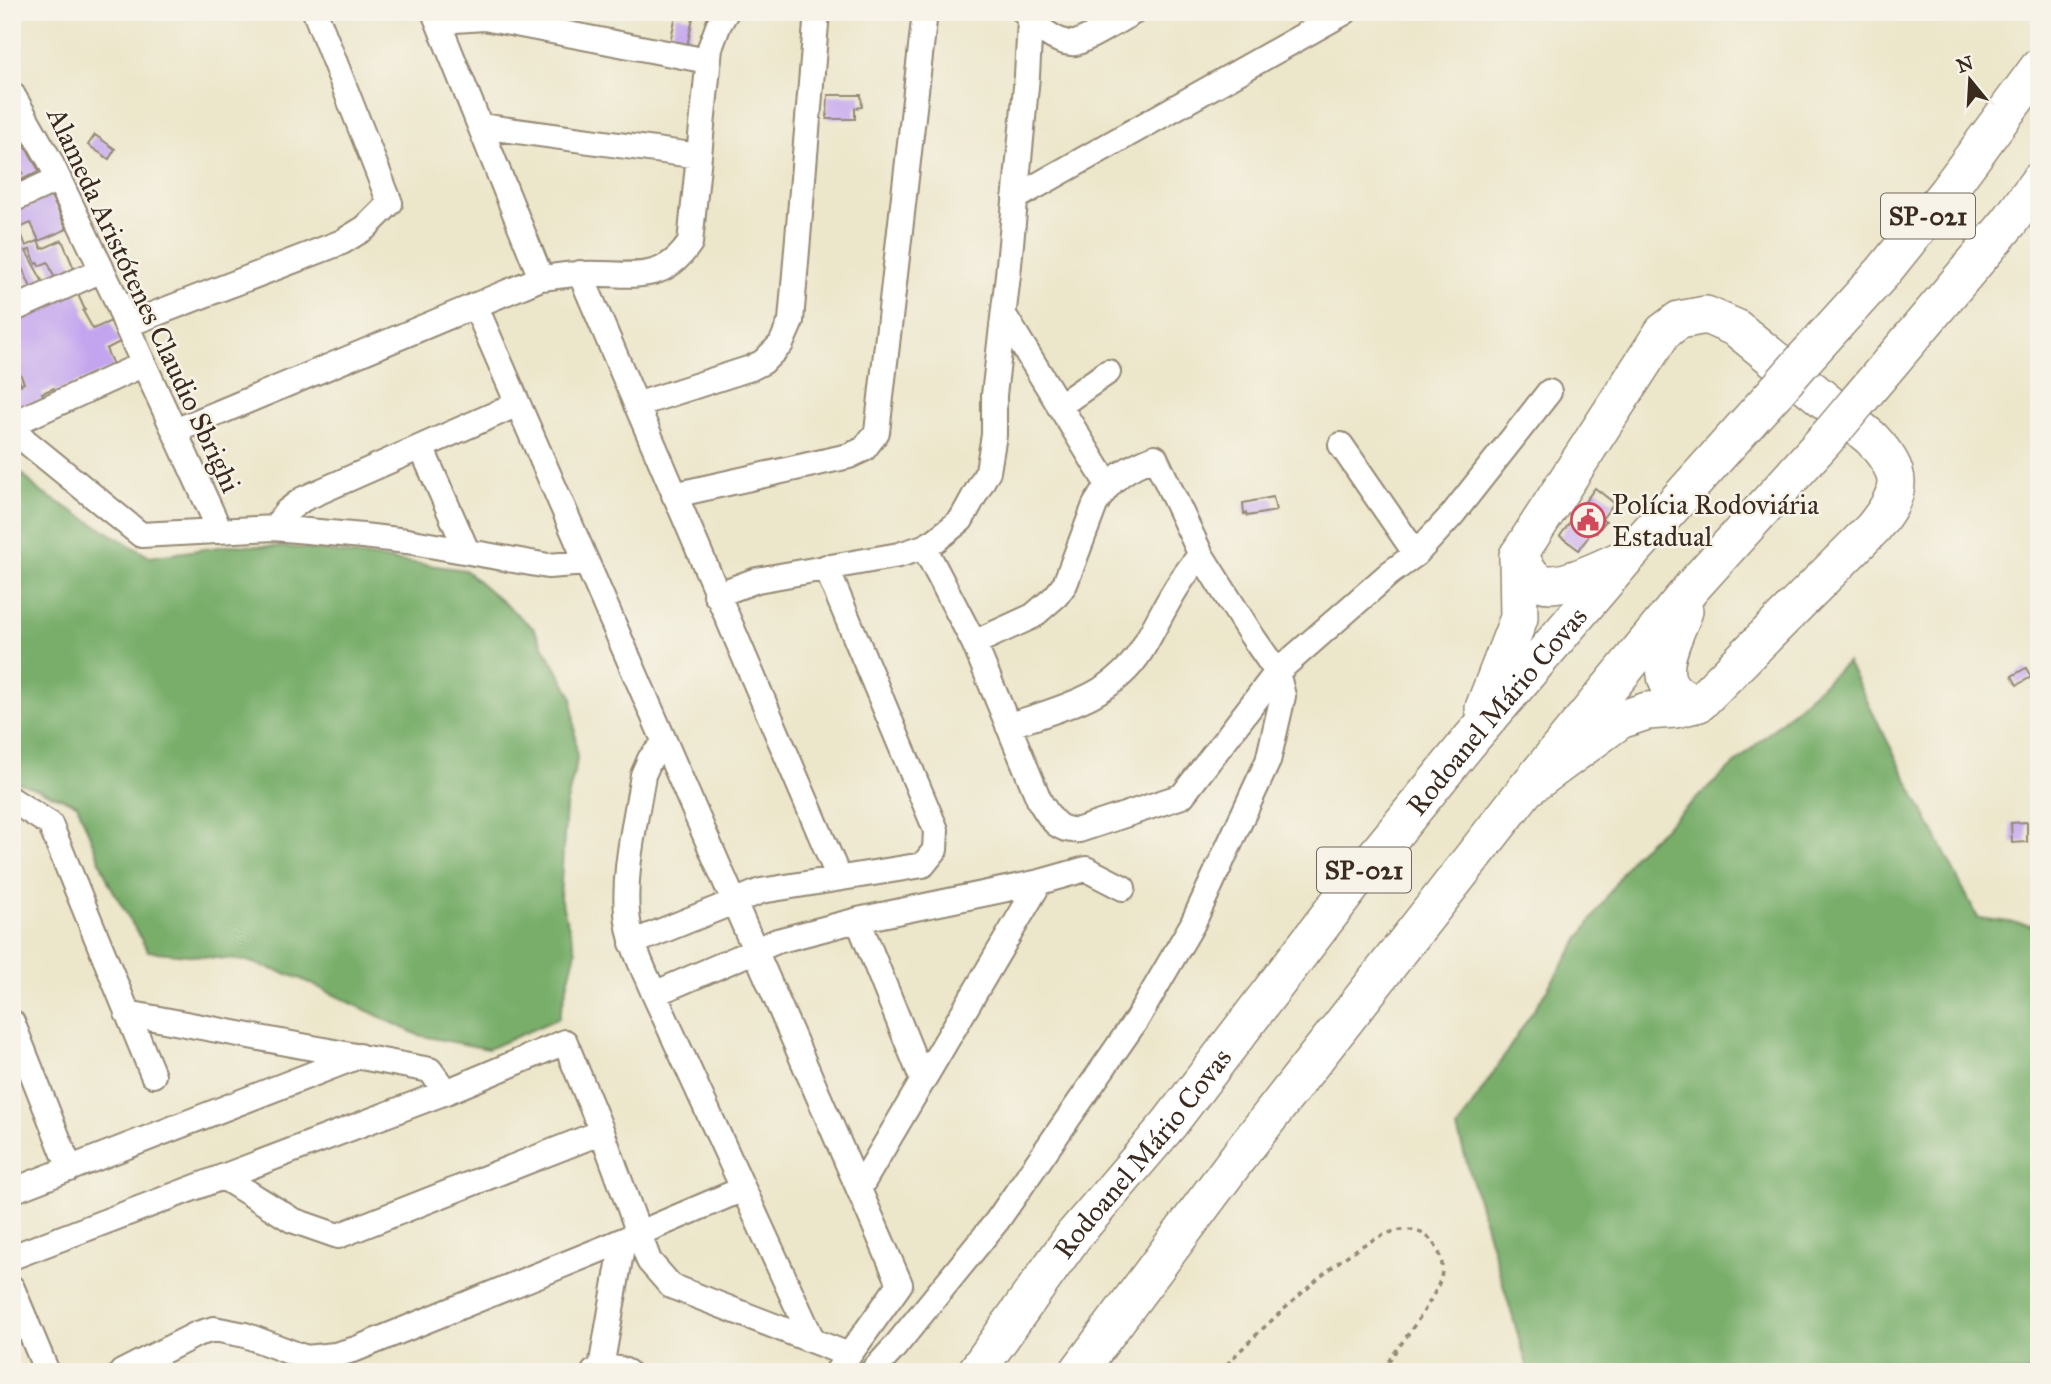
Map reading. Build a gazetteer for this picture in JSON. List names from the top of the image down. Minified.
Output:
{"streets":{"highway":["SP-021","Rodoanel Mário Covas"],"street":["Alameda Aristótenes Claudio Sbrighi"]},"places":{"public building":["Polícia Rodoviária Estadual"]},"north":"top"}
